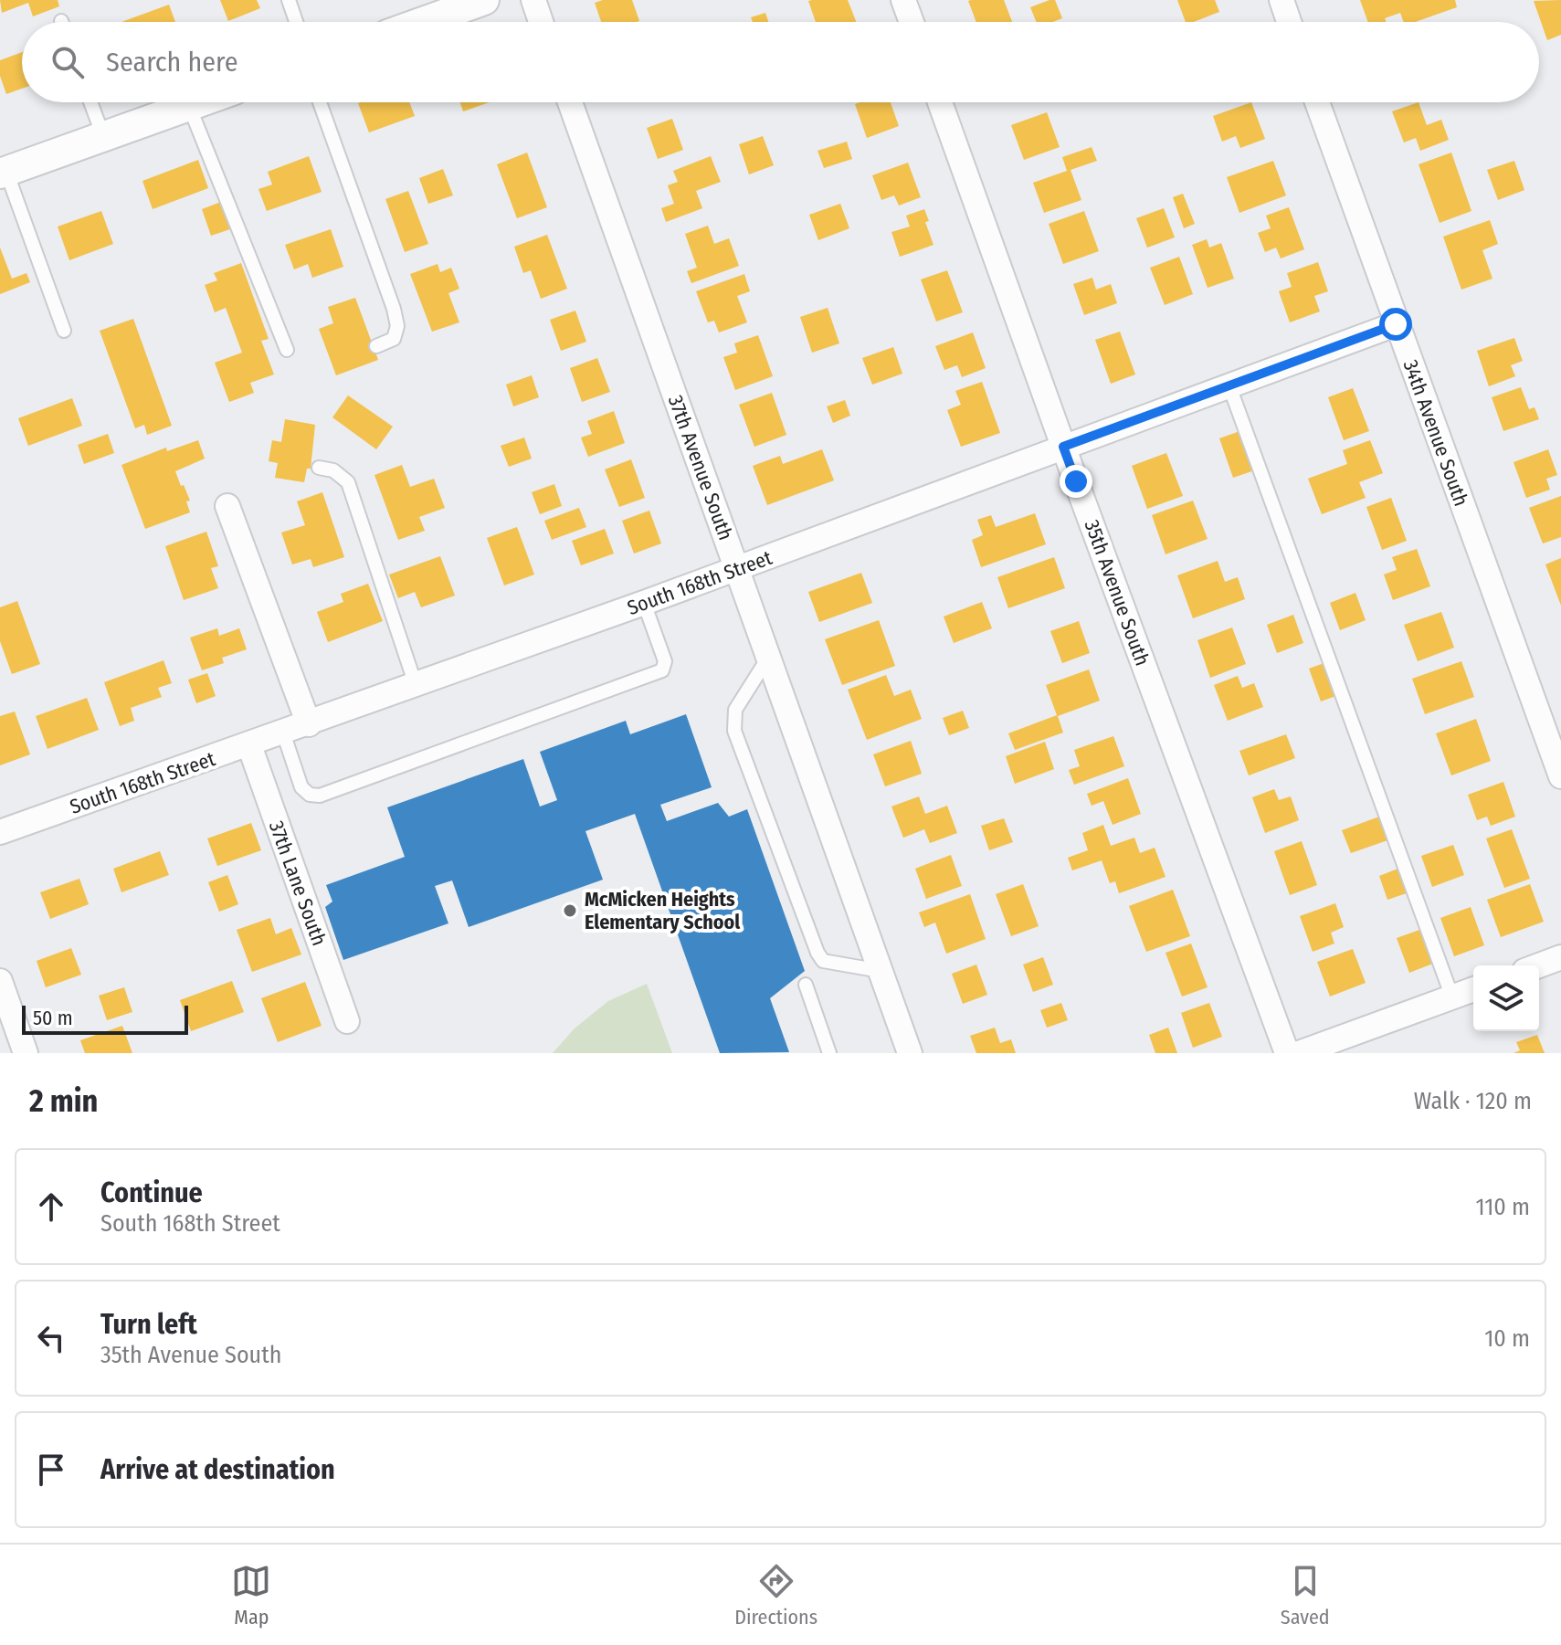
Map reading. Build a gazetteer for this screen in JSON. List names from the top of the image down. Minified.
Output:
{"streets":{"street":["34th Avenue South","37th Avenue South","South 168th Street","35th Avenue South","37th Lane South"]},"crossings":[["34th Avenue South","South 168th Street"],["37th Avenue South","South 168th Street"],["South 168th Street","35th Avenue South"],["South 168th Street","37th Lane South"]],"places":["McMicken Heights Elementary School"],"scale_bar":"50 m","page":{"search":"Search here","scale":"50 m","heading":["2 min","Walk · 120 m"],"list":[["Continue","South 168th Street","110 m"],["Turn left","35th Avenue South","10 m"],"Arrive at destination"],"nav":["Map","Directions","Saved"]}}
